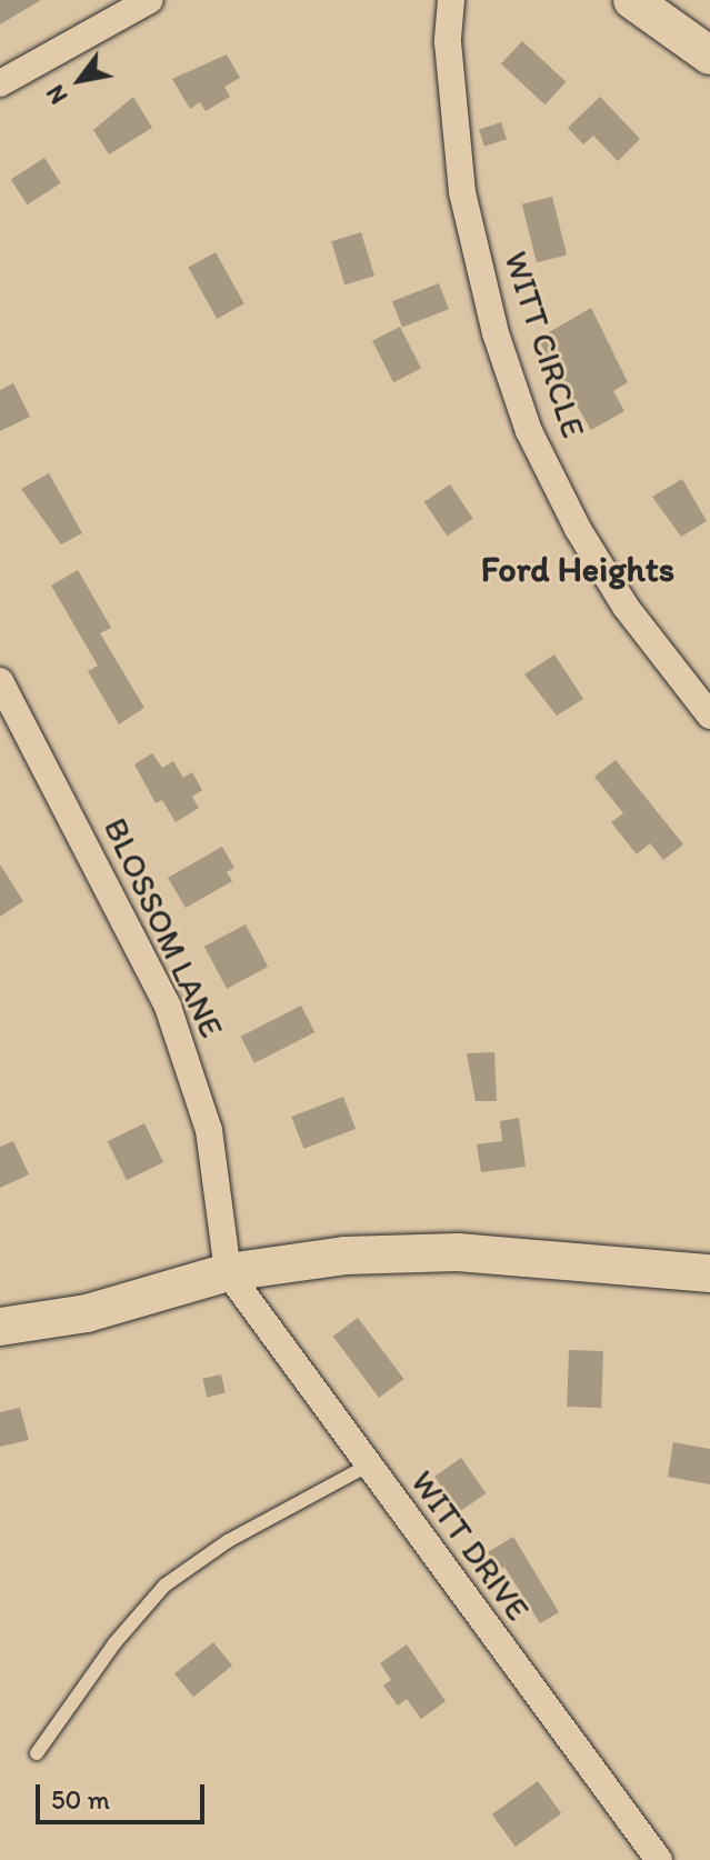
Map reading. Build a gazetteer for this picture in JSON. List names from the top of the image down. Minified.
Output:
{"streets":{"street":["WITT CIRCLE","BLOSSOM LANE","WITT DRIVE"]},"crossings":[["BLOSSOM LANE","WITT DRIVE"]],"districts":["Ford Heights"],"scale_bar":"50 m","north":"bottom left"}
